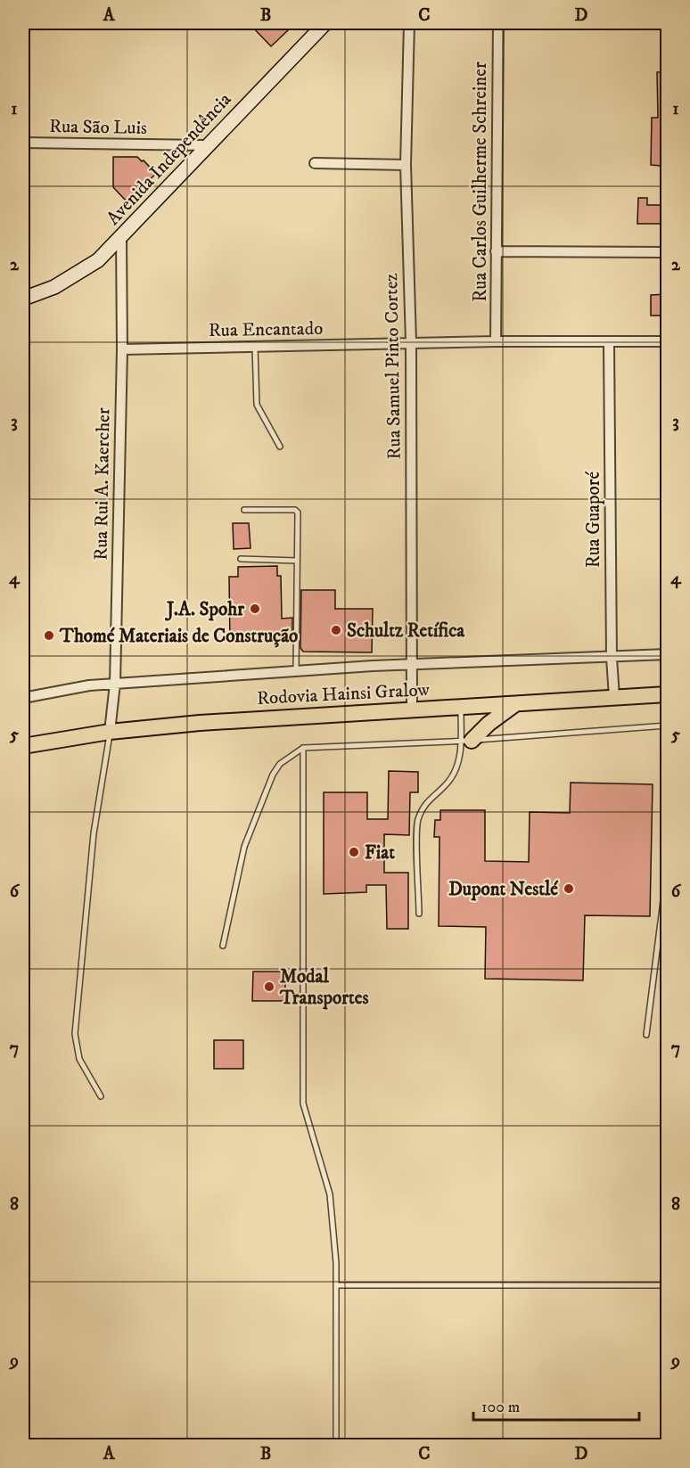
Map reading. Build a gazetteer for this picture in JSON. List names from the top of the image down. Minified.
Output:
{"streets":{"main road":["Avenida Independência","Rodovia Hainsi Gralow"],"street":["Rua São Luis","Rua Carlos Guilherme Schreiner","Rua Encantado","Rua Samuel Pinto Cortez","Rua Rui A. Kaercher","Rua Guaporé"]},"crossings":[["Rua São Luis","Avenida Independência"],["Avenida Independência","Rua Rui A. Kaercher"],["Rua Carlos Guilherme Schreiner","Rua Encantado"],["Rua Encantado","Rua Samuel Pinto Cortez"],["Rua Encantado","Rua Rui A. Kaercher"],["Rua Encantado","Rua Guaporé"],["Rua Samuel Pinto Cortez","Rodovia Hainsi Gralow"],["Rua Rui A. Kaercher","Rodovia Hainsi Gralow"],["Rua Guaporé","Rodovia Hainsi Gralow"]],"places":["J.A. Spohr","Schultz Retífica","Thomé Materiais de Construção","Fiat","Dupont Nestlé","Modal Transportes"],"scale_bar":"100 m","grid":{"columns":["A","B","C","D"],"rows":["1","2","3","4","5","6","7","8","9"]}}
